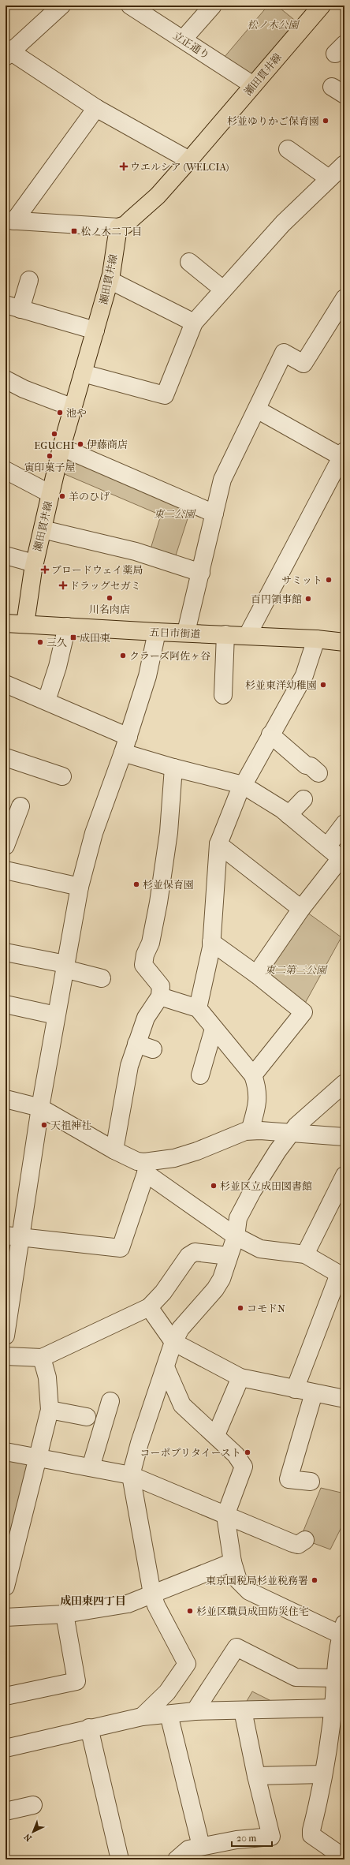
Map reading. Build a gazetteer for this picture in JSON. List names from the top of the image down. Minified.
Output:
{"streets":{"main road":["瀬田貫井線","五日市街道"],"street":["立正通り"]},"crossings":[["立正通り","瀬田貫井線"],["瀬田貫井線","五日市街道"]],"districts":["成田東四丁目"],"parks":["松ノ木公園","東二公園","東二第三公園"],"places":{"other":["杉並ゆりかご保育園","池や","EGUCHI","伊藤商店","寅印菓子屋","羊のひげ","サミット","川名肉店","百円領事館","三久","クラーズ阿佐ヶ谷","杉並東洋幼稚園","杉並保育園","天祖神社","杉並区立成田図書館","コモドN","コーポプリタイースト","東京国税局杉並税務署","杉並区職員成田防災住宅"],"health":["ウエルシア (WELCIA)","ブロードウェイ薬局","ドラッグセガミ"],"transit":["松ノ木二丁目","成田東"]},"scale_bar":"20 m","north":"bottom left"}
